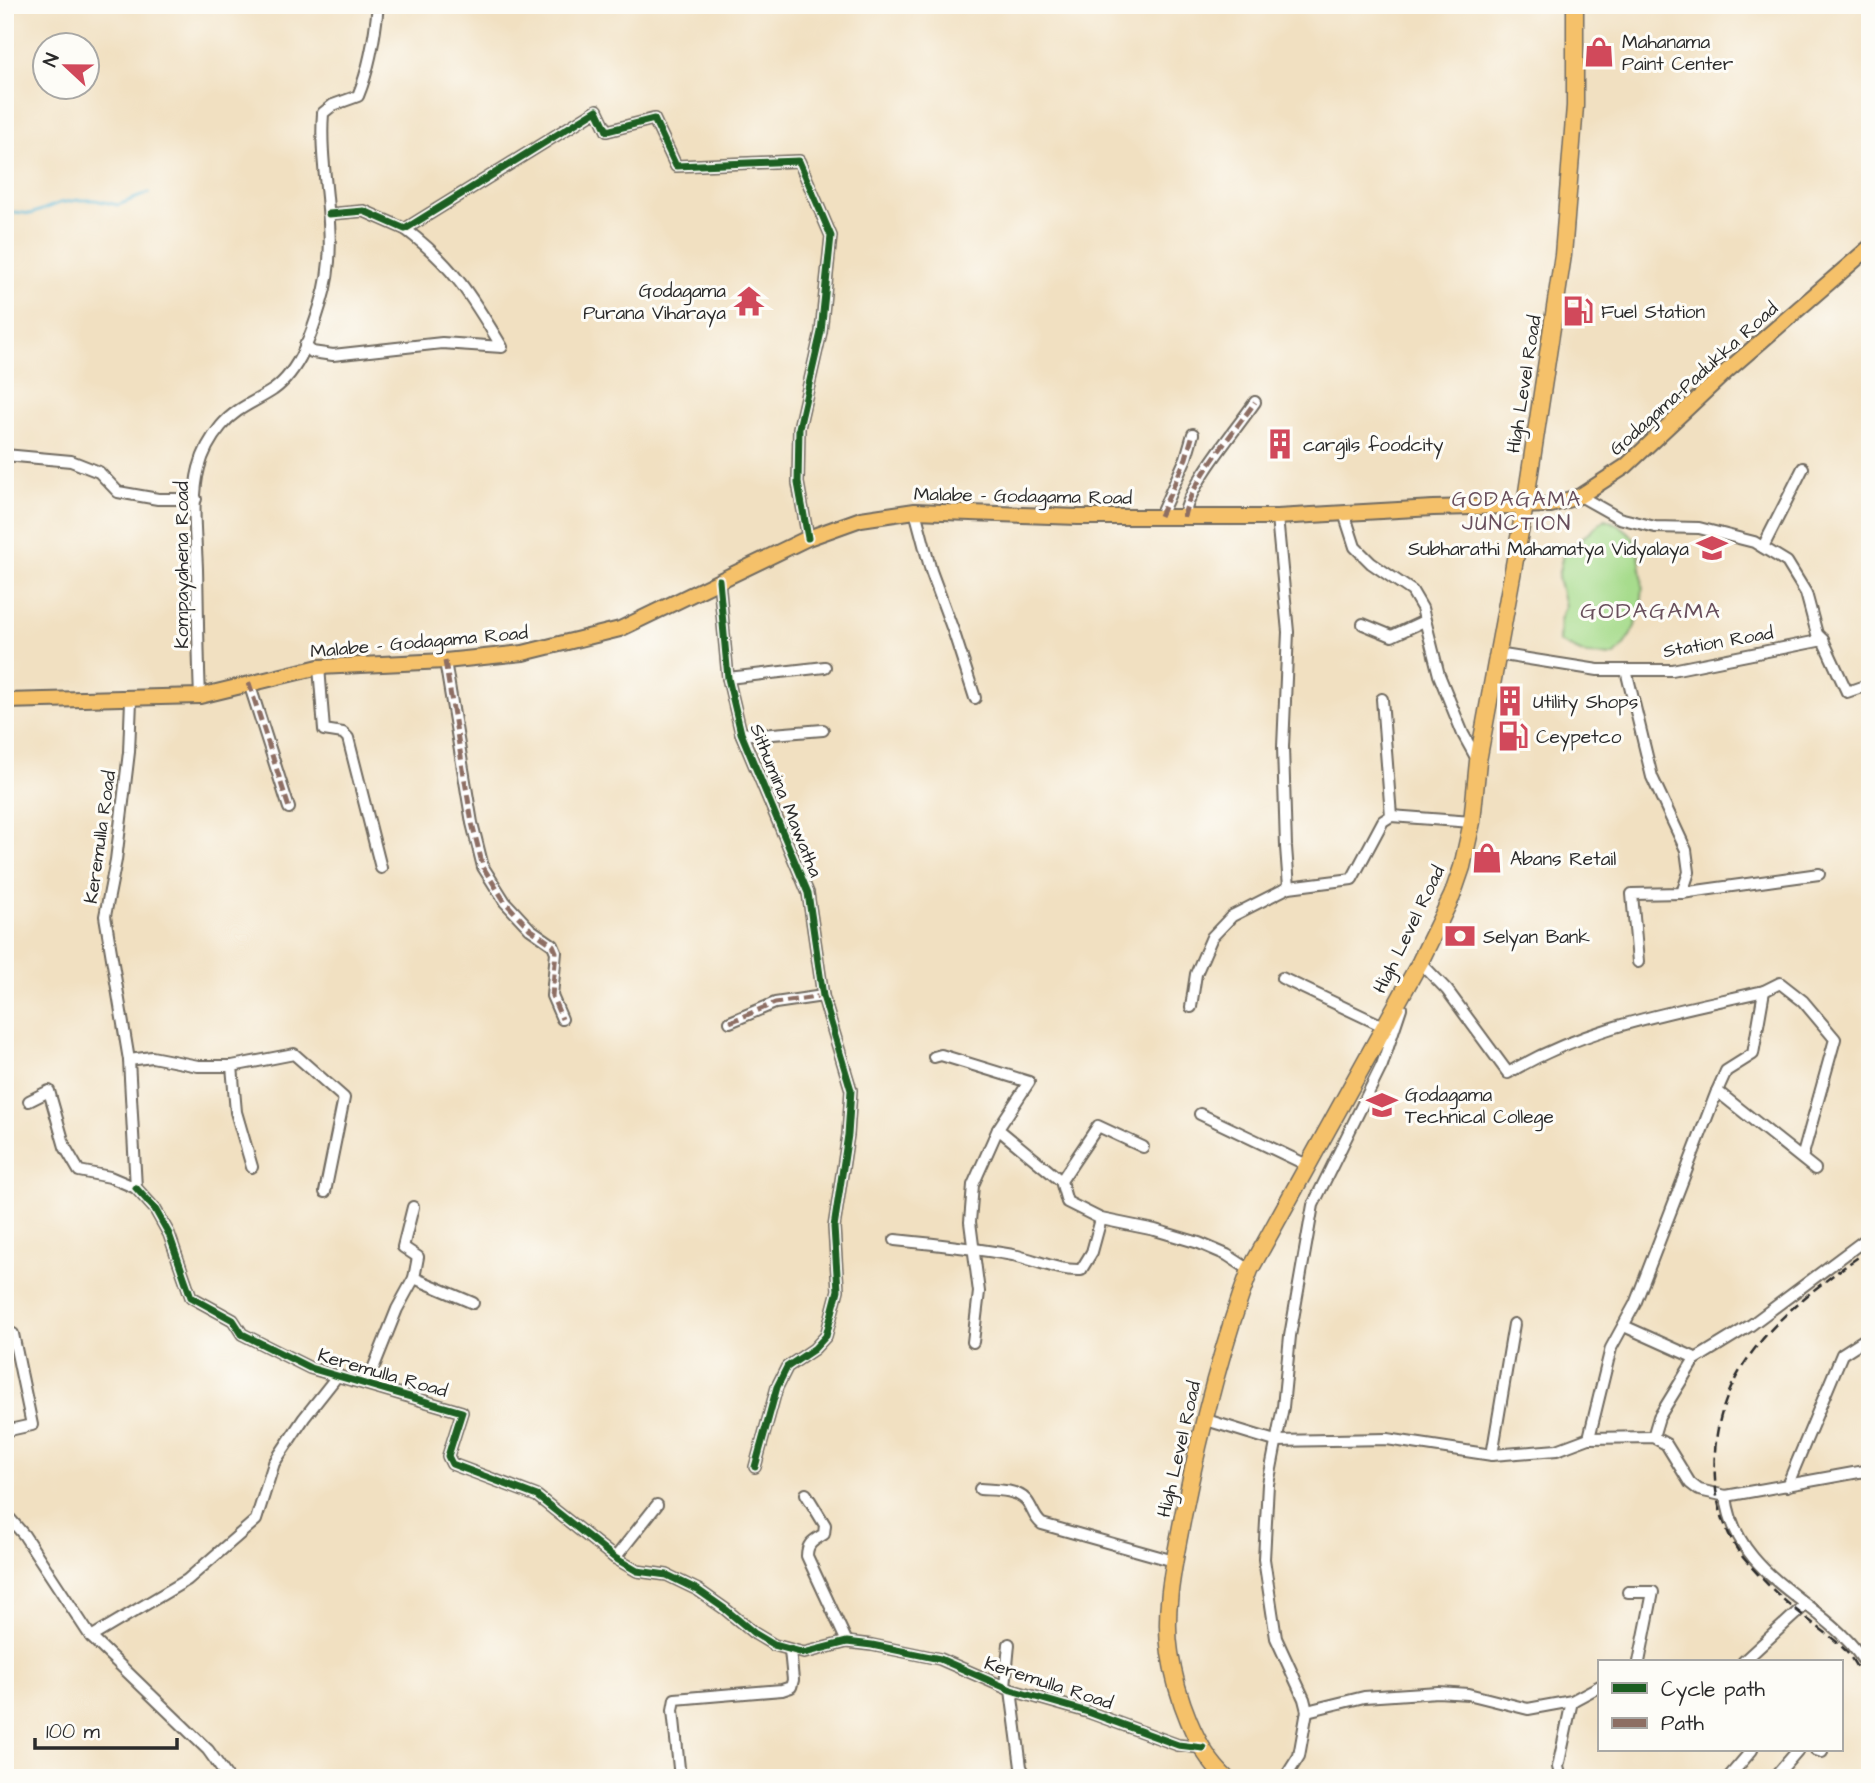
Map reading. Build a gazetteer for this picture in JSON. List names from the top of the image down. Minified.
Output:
{"streets":{"highway":["High Level Road"],"main road":["Godagama-Padukka Road","Malabe - Godagama Road"],"street":["Kompayahena Road","Station Road","Sithumina Mawatha","Keremulla Road"]},"crossings":[["Godagama-Padukka Road","High Level Road"],["Godagama-Padukka Road","Malabe - Godagama Road"],["High Level Road","Malabe - Godagama Road"],["High Level Road","Station Road"],["High Level Road","Keremulla Road"],["Malabe - Godagama Road","Kompayahena Road"],["Malabe - Godagama Road","Sithumina Mawatha"],["Malabe - Godagama Road","Keremulla Road"]],"districts":["GODAGAMA JUNCTION","GODAGAMA"],"places":{"shop":["Mahanama Paint Center","Abans Retail"],"temple":["Godagama Purana Viharaya"],"fuel station":["Fuel Station","Ceypetco"],"building":["cargils foodcity","Utility Shops"],"school or university":["Subharathi Mahamatya Vidyalaya","Godagama Technical College"],"bank":["Selyan Bank"]},"legend":["Cycle path","Path"],"scale_bar":"100 m","north":"left"}
